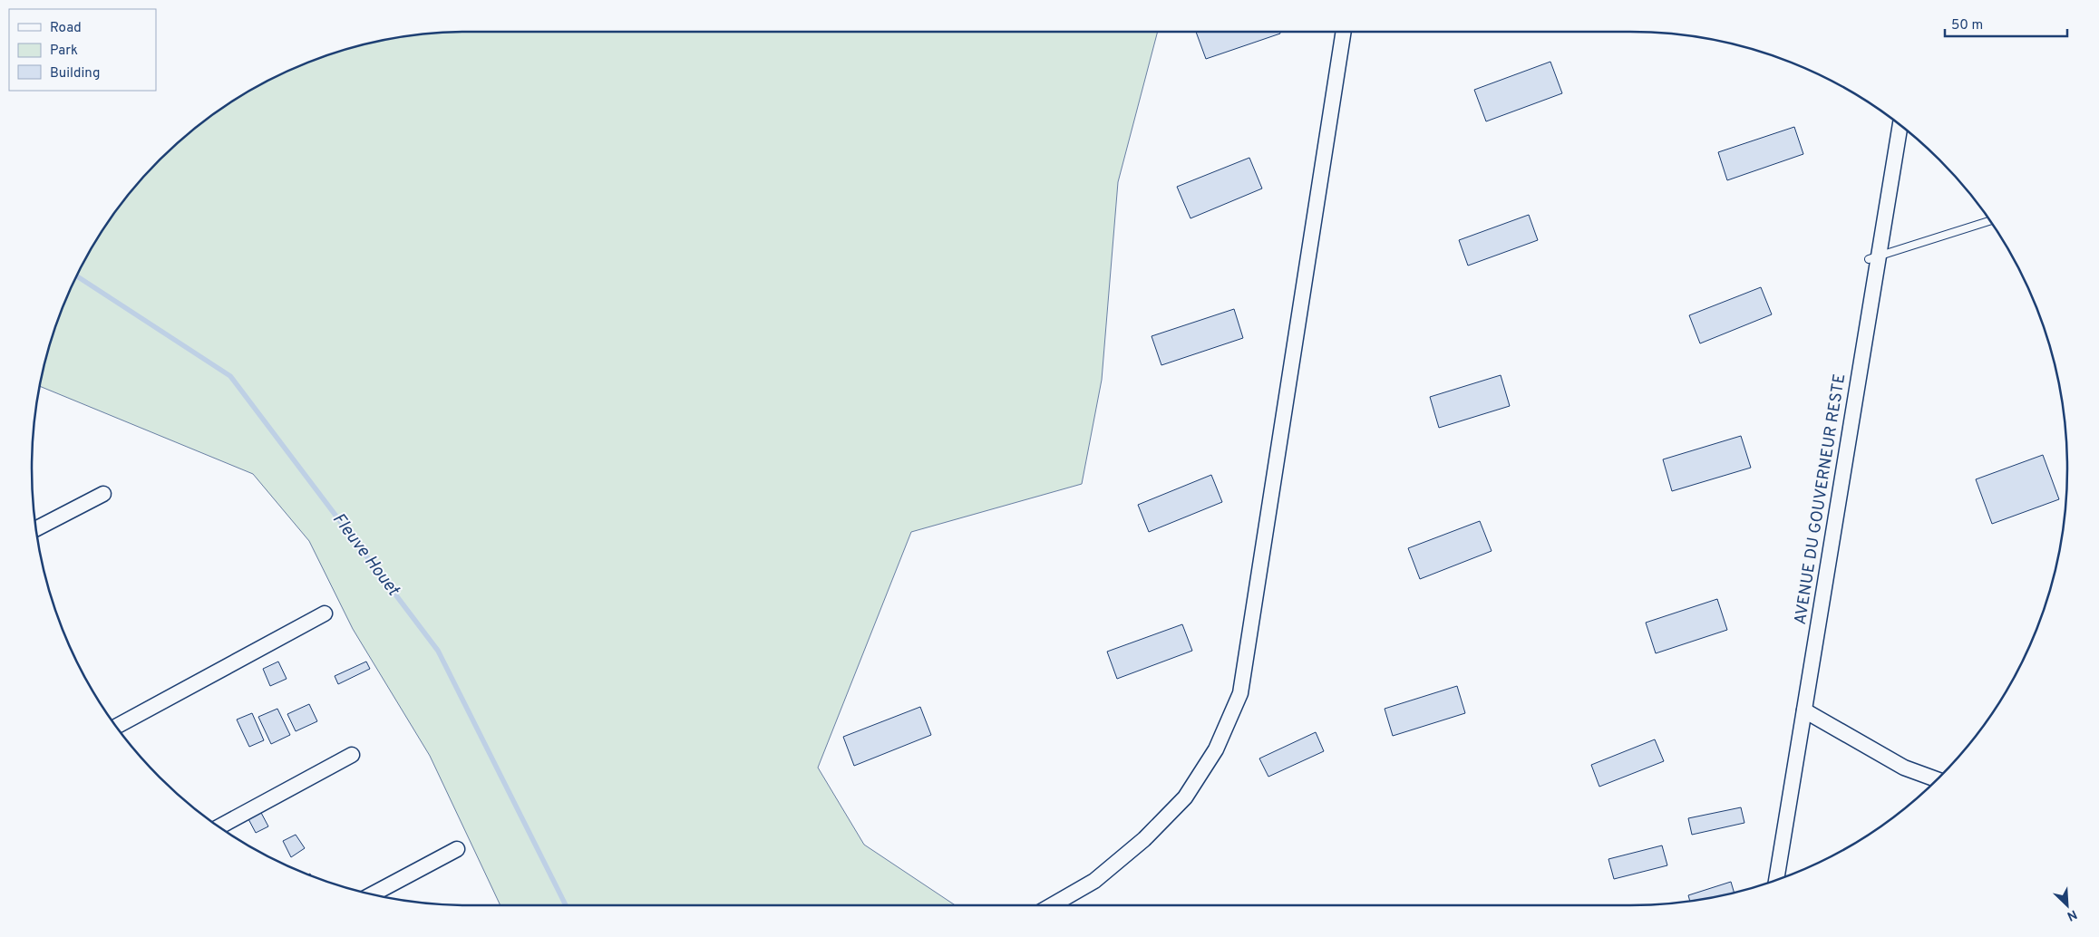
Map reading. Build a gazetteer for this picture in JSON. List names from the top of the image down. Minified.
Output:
{"streets":{"street":["AVENUE DU GOUVERNEUR RESTE"]},"water":["Fleuve Houet"],"legend":["Road","Park","Building"],"scale_bar":"50 m","north":"bottom right"}
